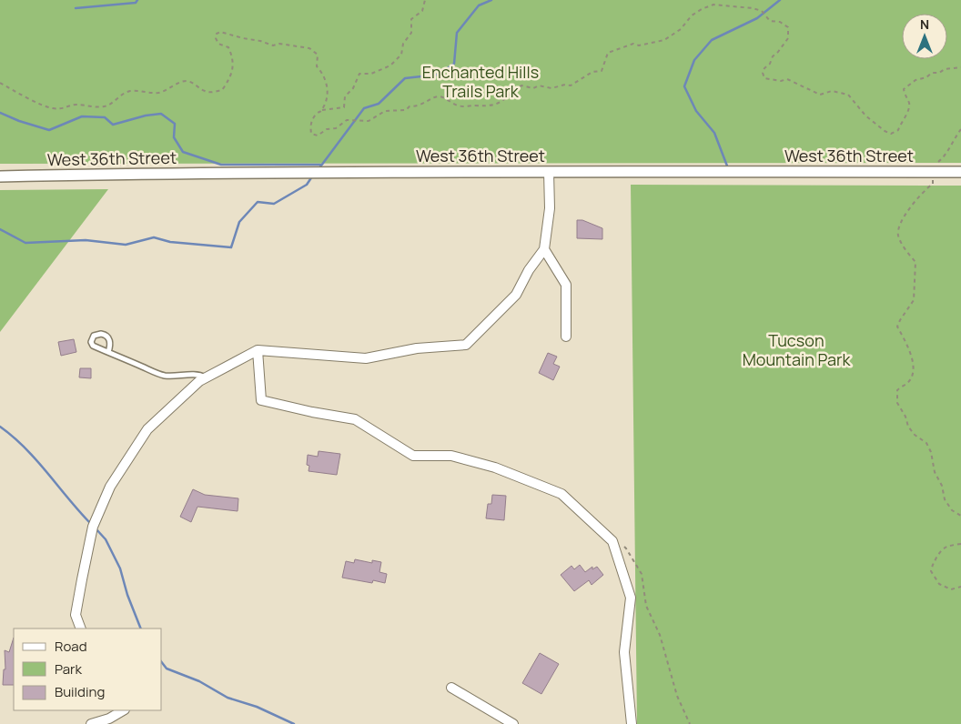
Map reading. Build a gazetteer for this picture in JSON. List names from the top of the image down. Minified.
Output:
{"streets":{"street":["West 36th Street"]},"parks":["Enchanted Hills Trails Park","Tucson Mountain Park"],"legend":["Road","Park","Building"],"north":"top"}
